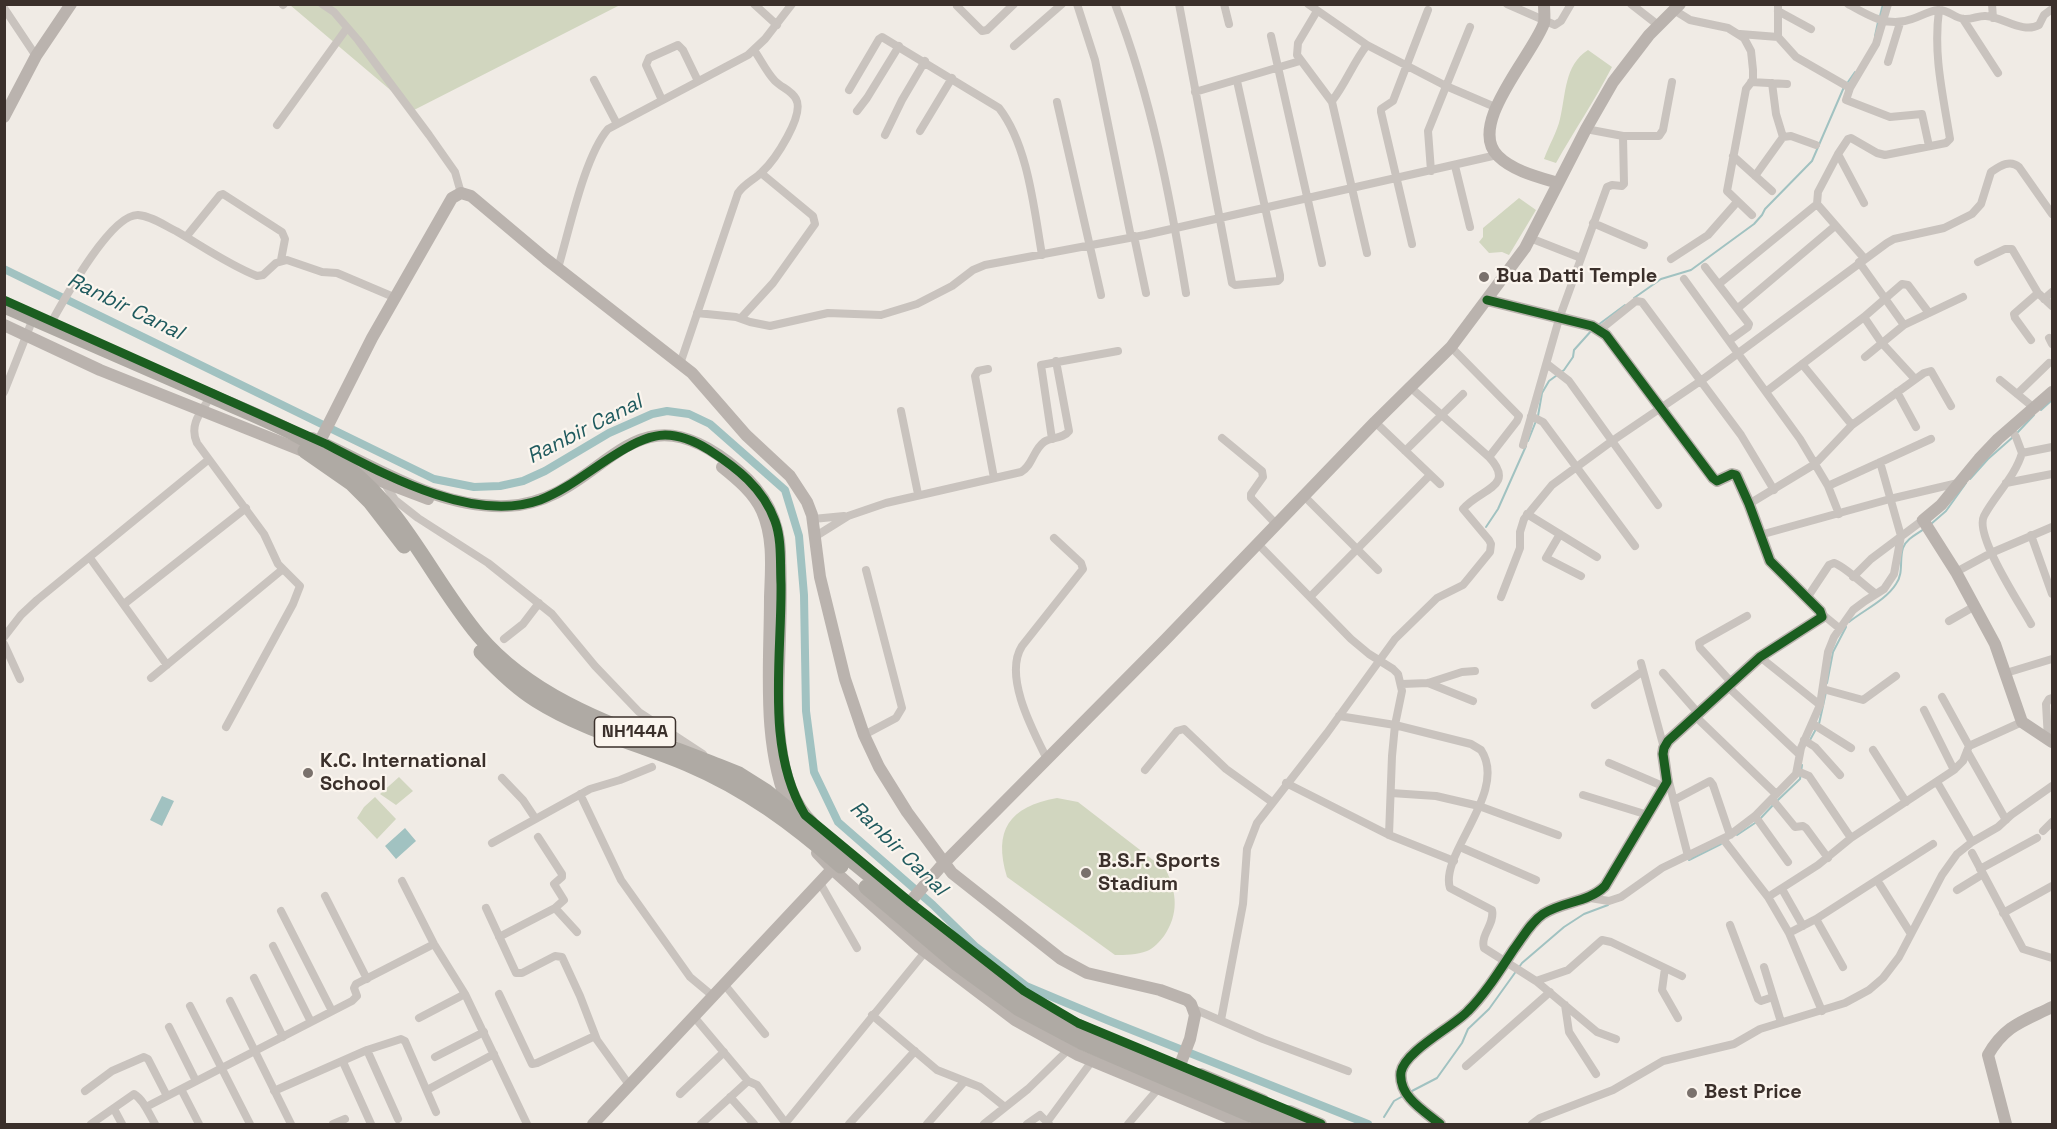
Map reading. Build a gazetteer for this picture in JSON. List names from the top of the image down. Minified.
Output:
{"streets":{"highway":["NH144A"]},"water":["Ranbir Canal"],"places":["Bua Datti Temple","K.C. International School","B.S.F. Sports Stadium","Best Price"]}
